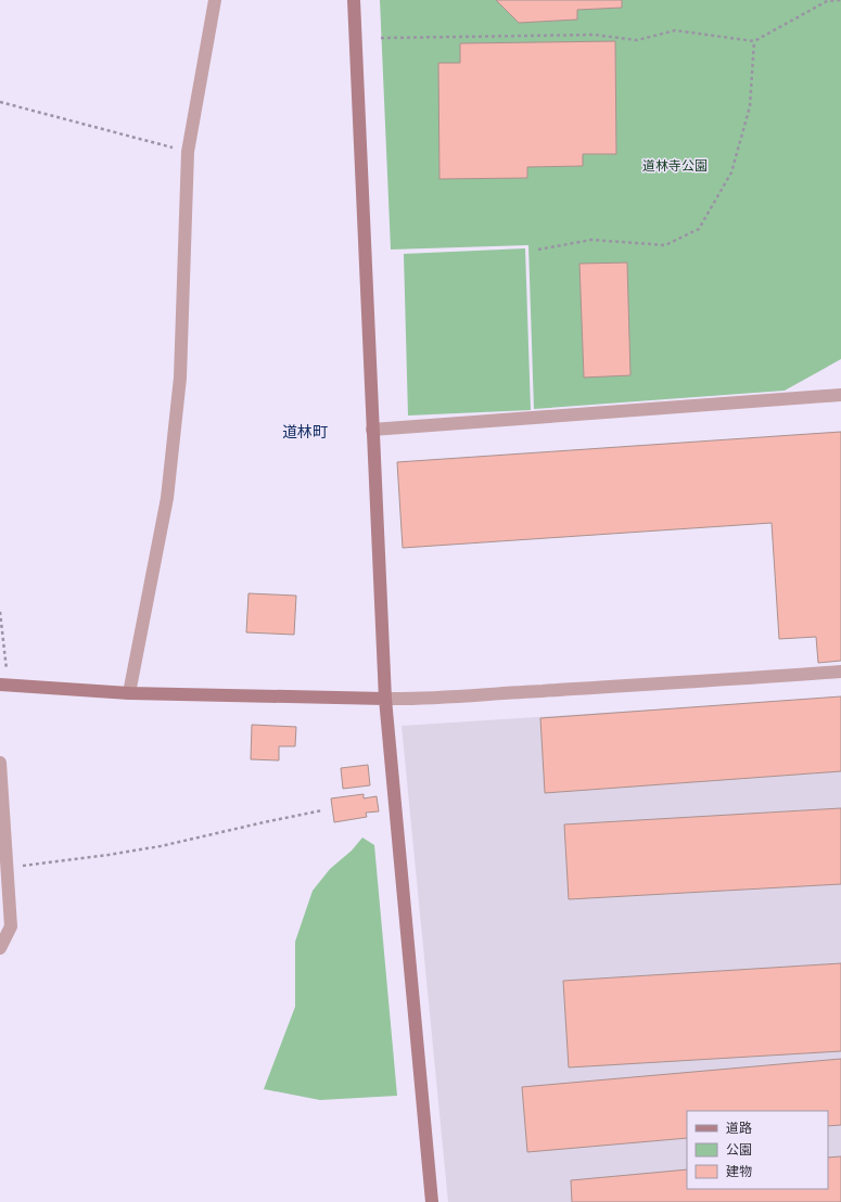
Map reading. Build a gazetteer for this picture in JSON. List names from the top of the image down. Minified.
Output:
{"districts":["道林町"],"parks":["道林寺公園"],"legend":["道路","公園","建物"]}
